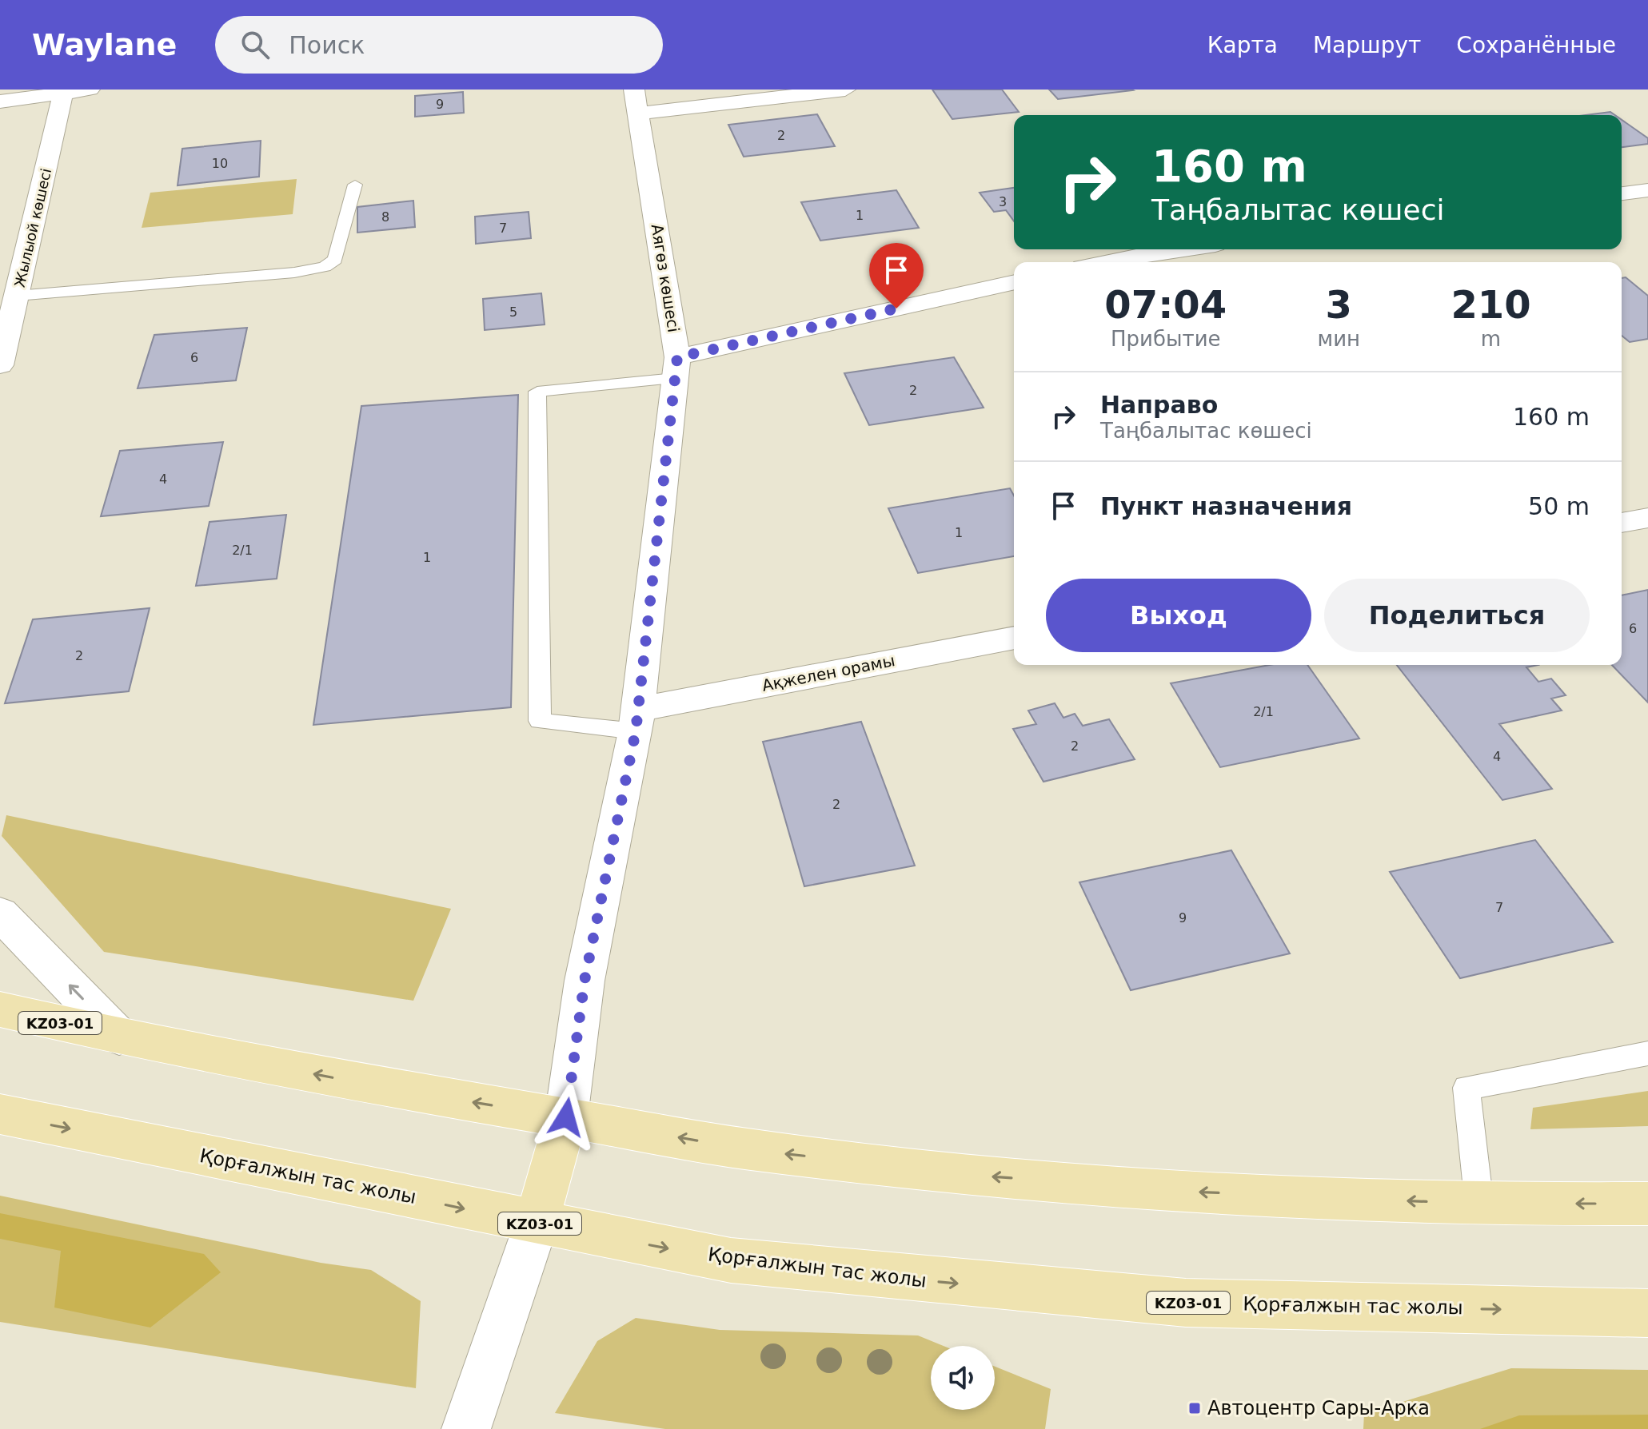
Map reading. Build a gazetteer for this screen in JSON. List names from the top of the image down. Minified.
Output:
{"streets":{"main road":["Аягөз көшесі","KZ03-01","Қорғалжын тас жолы"],"street":["Жылыой көшесі","Ақжелен орамы"]},"crossings":[["Аягөз көшесі","Ақжелен орамы"],["Аягөз көшесі","KZ03-01"],["Аягөз көшесі","Қорғалжын тас жолы"]],"places":{"transit":["Автоцентр Сары-Арка"]},"house_numbers":["9","2","10","3","1","8","7","5","6","2","4","1","2/1","1","6","2","2/1","2","4","2","7","9"],"page":{"header":"Waylane","search":"Поиск","nav":["Карта","Маршрут","Сохранённые"],"turn":["160 m","Таңбалытас көшесі"],"eta":["07:04","Прибытие","3","мин","210","m"],"list":[{"name":"Направо","note":"Таңбалытас көшесі","value":"160 m"},{"name":"Пункт назначения","value":"50 m"}],"buttons":["Выход","Поделиться"]}}
